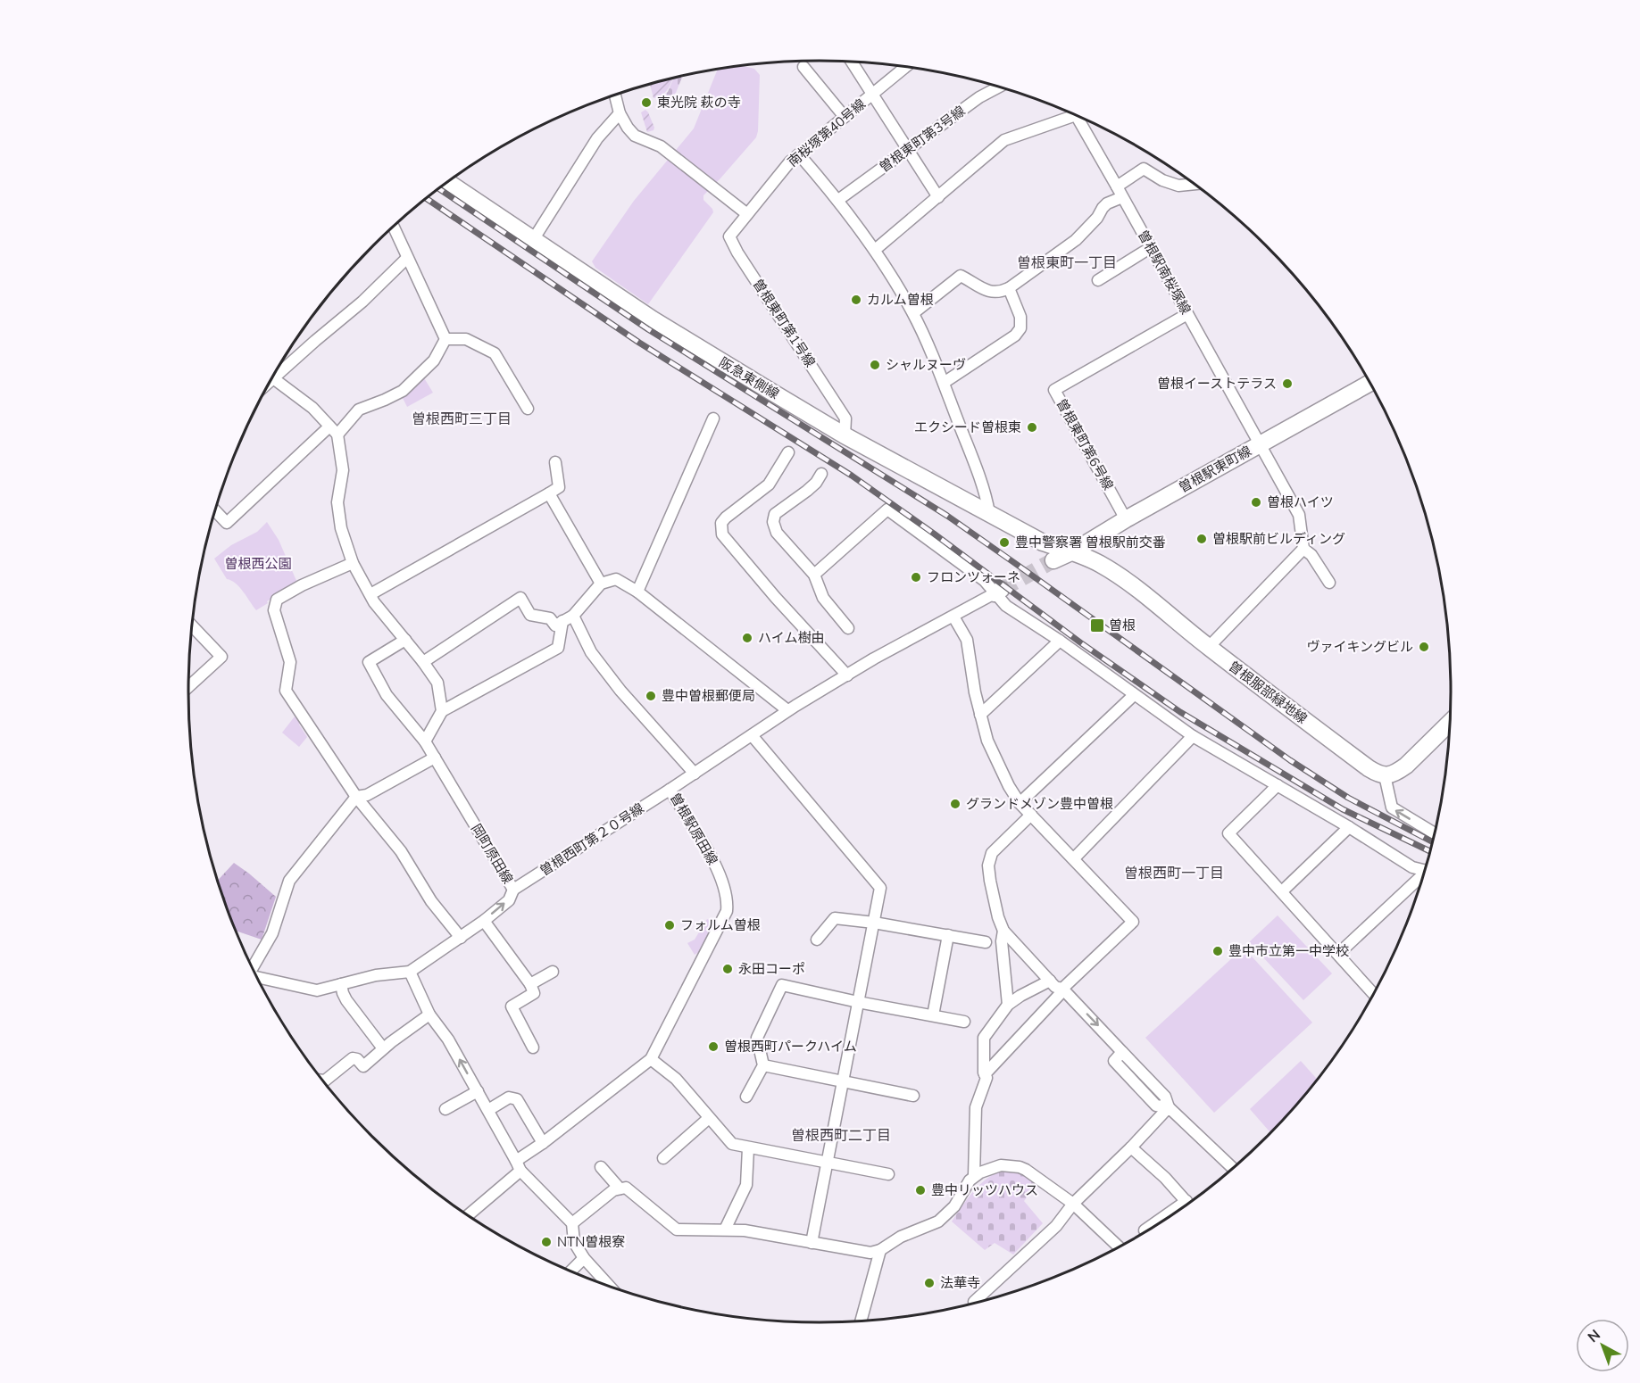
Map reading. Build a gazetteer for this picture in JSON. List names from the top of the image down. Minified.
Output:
{"streets":{"street":["南桜塚第40号線","曽根東町第3号線","曽根駅南桜塚線","曽根東町第1号線","阪急東側線","曽根東町第6号線","曽根駅東町線","曽根服部緑地線","曽根駅原田線","曽根西町第２０号線","岡町原田線"]},"crossings":[["南桜塚第40号線","曽根東町第1号線"],["曽根駅南桜塚線","曽根東町第6号線"],["曽根駅南桜塚線","曽根駅東町線"],["曽根東町第1号線","阪急東側線"],["阪急東側線","曽根駅東町線"],["阪急東側線","曽根服部緑地線"],["曽根東町第6号線","曽根駅東町線"],["曽根駅東町線","曽根服部緑地線"],["曽根駅原田線","曽根西町第２０号線"],["曽根西町第２０号線","岡町原田線"]],"districts":["曽根東町一丁目","曽根西町三丁目","曽根西町一丁目","曽根西町二丁目"],"parks":["曽根西公園"],"places":{"other":["東光院 萩の寺","カルム曽根","シャルヌーヴ","曽根イーストテラス","エクシード曽根東","曽根ハイツ","曽根駅前ビルディング","豊中警察署 曽根駅前交番","フロンツォーネ","ハイム樹由","ヴァイキングビル","豊中曽根郵便局","グランドメゾン豊中曽根","フォルム曽根","豊中市立第一中学校","永田コーポ","曽根西町パークハイム","豊中リッツハウス","NTN曽根寮","法華寺"],"transit":["曽根"]},"north":"top left"}
